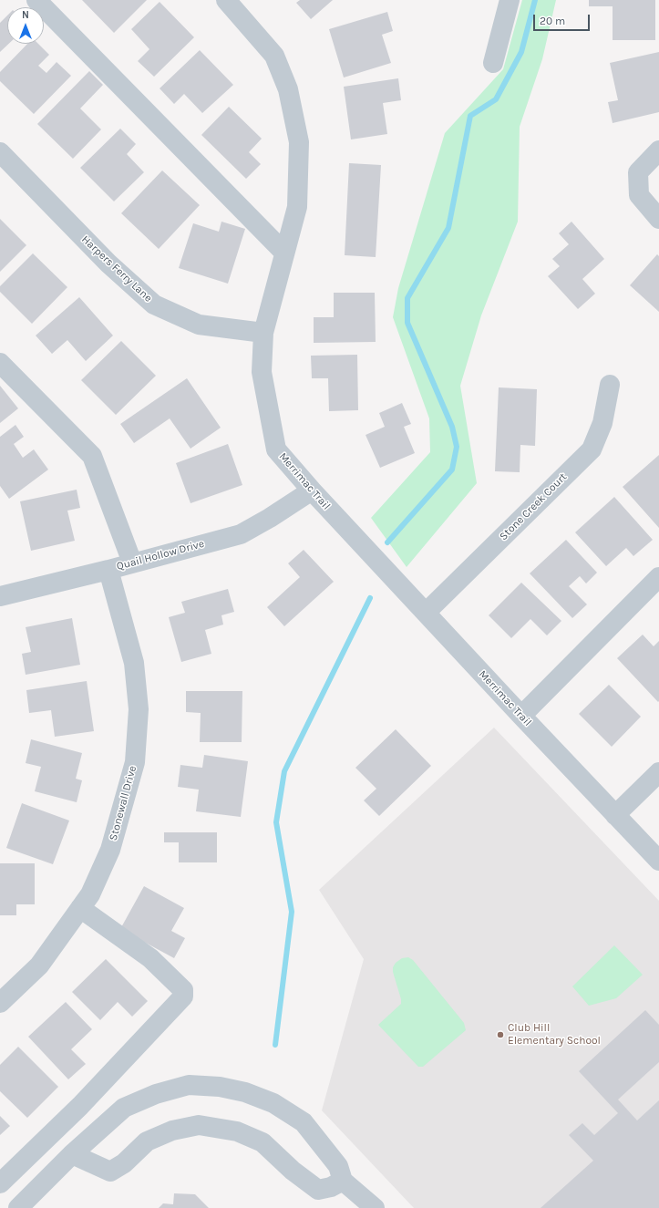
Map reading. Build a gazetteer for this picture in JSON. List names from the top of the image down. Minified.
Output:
{"streets":{"street":["Harpers Ferry Lane","Merrimac Trail","Stone Creek Court","Quail Hollow Drive","Stonewall Drive"]},"crossings":[["Harpers Ferry Lane","Merrimac Trail"],["Merrimac Trail","Stone Creek Court"],["Merrimac Trail","Quail Hollow Drive"],["Quail Hollow Drive","Stonewall Drive"]],"places":["Club Hill Elementary School"],"scale_bar":"20 m","north":"top"}
